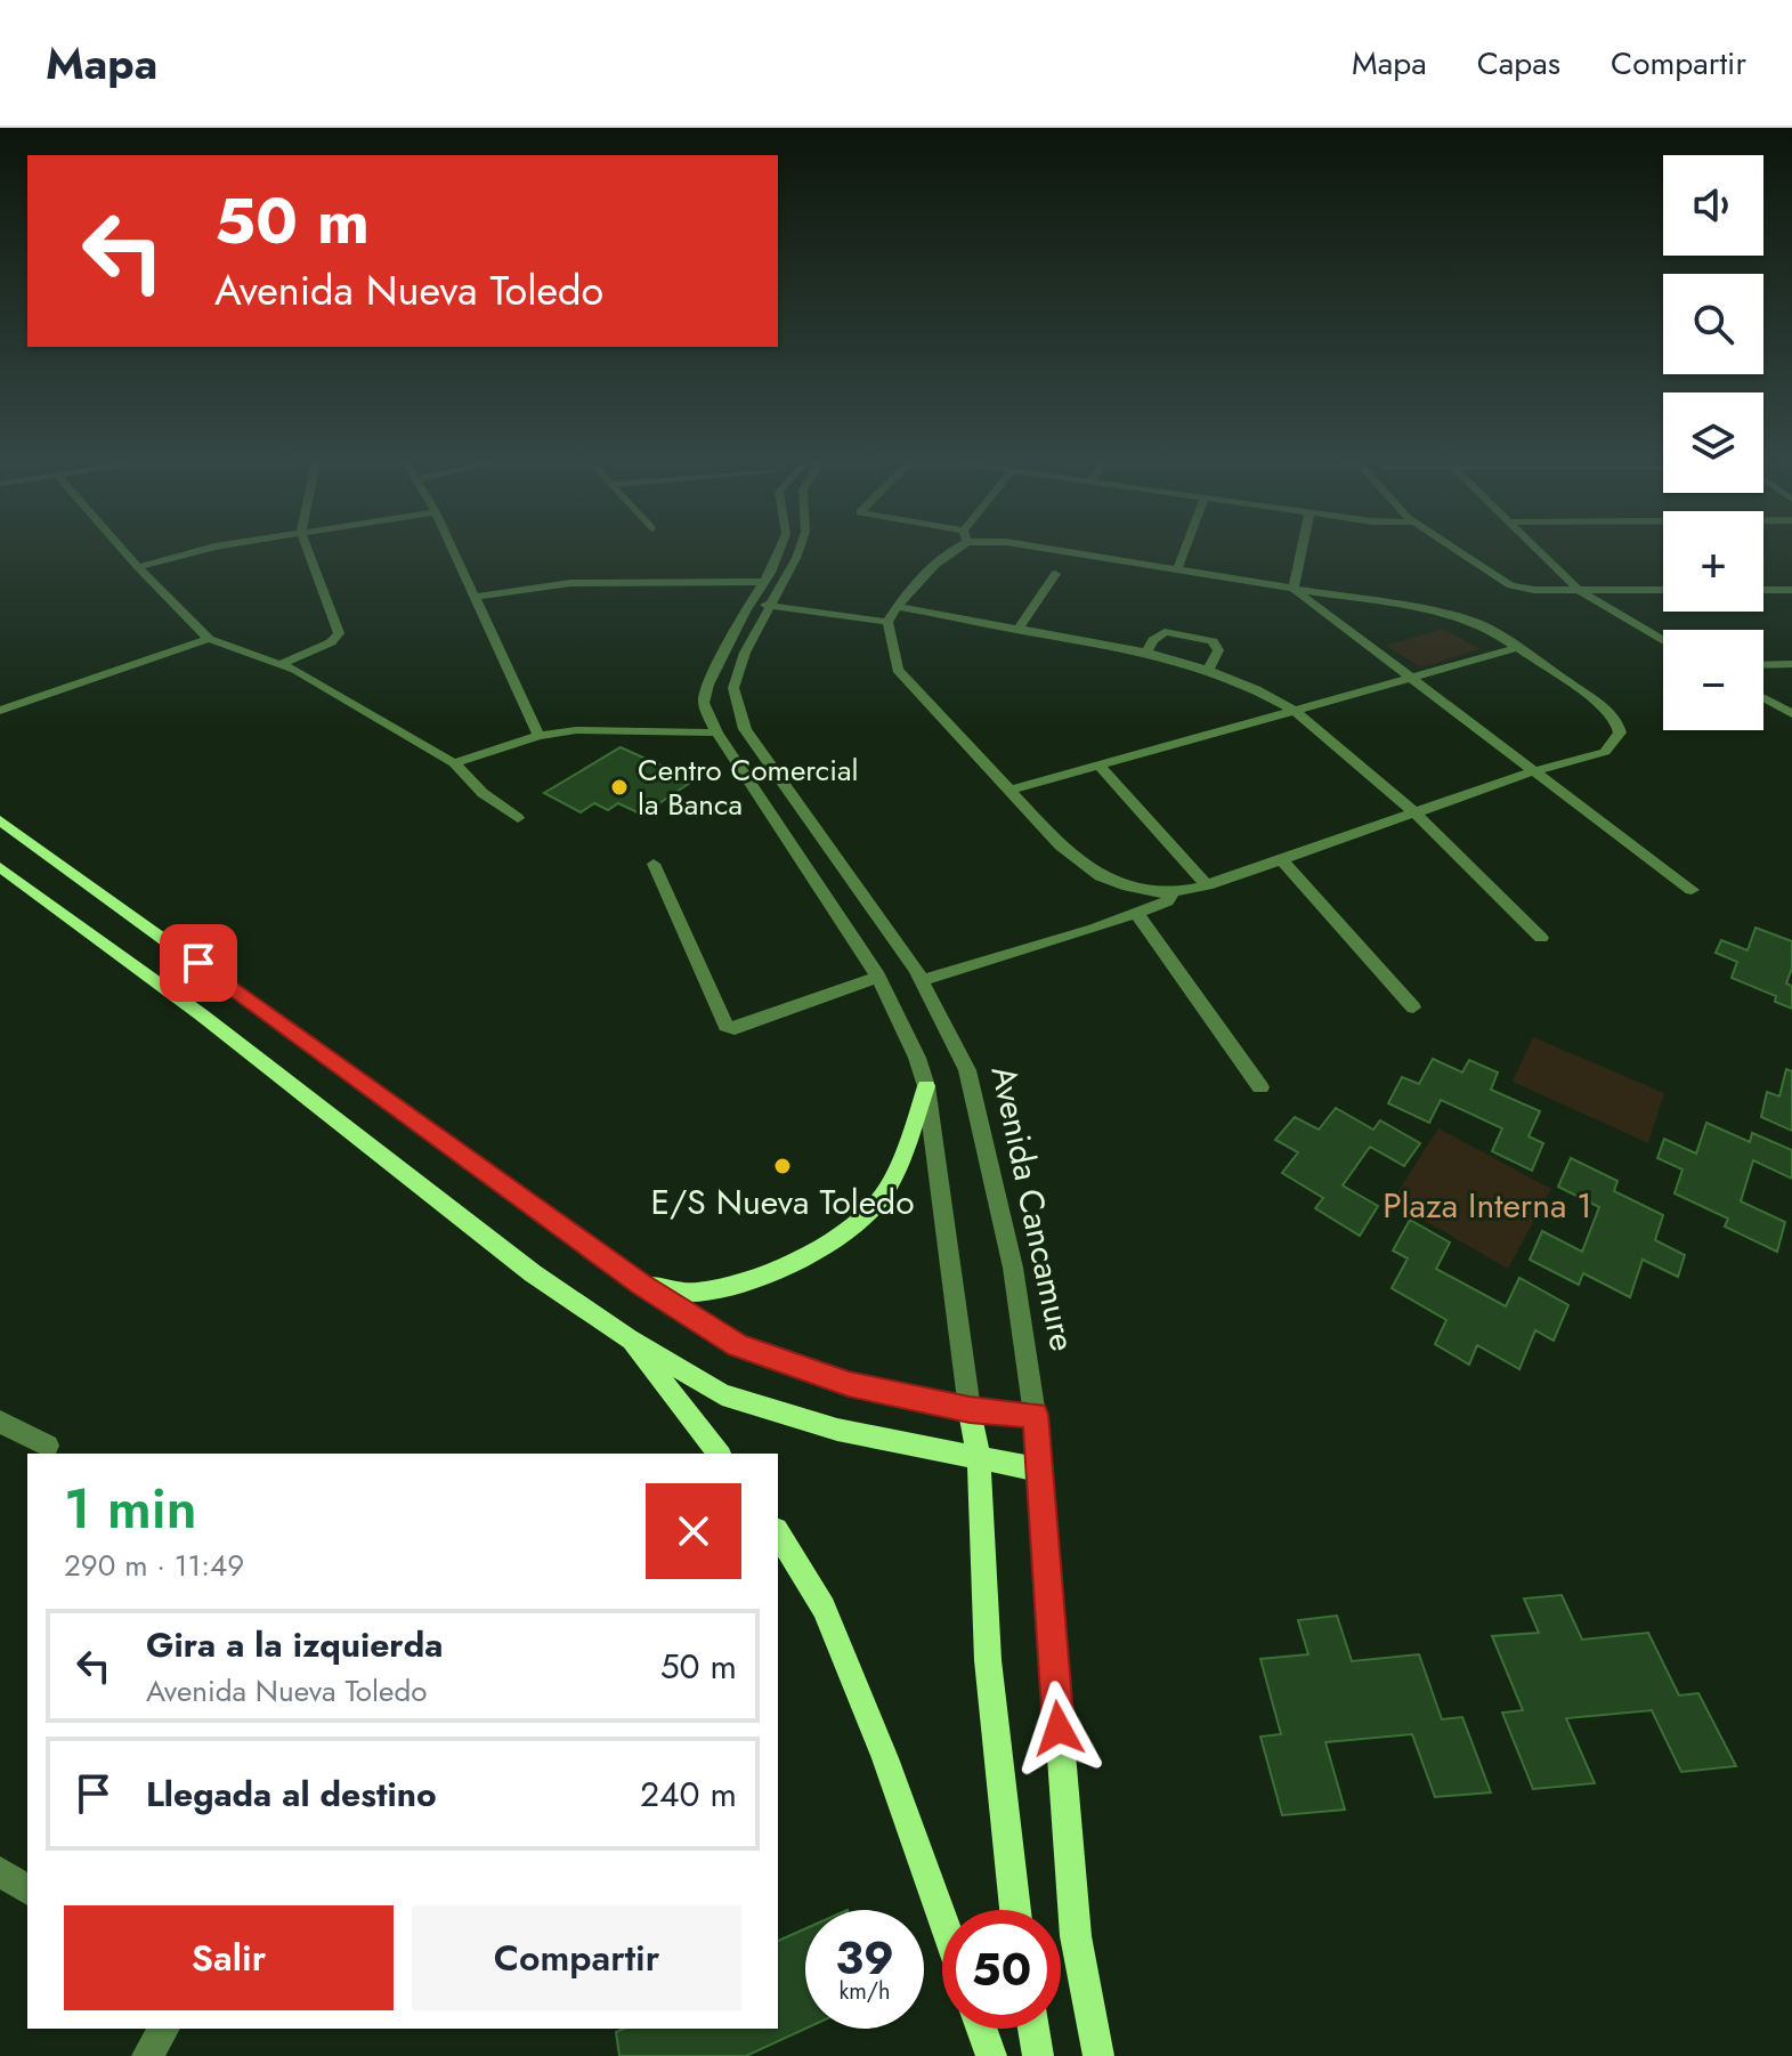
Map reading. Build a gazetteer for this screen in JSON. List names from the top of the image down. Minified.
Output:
{"streets":{"main road":["Avenida Cancamure"]},"parks":["Plaza Interna 1"],"places":["Centro Comercial la Banca","E/S Nueva Toledo"],"page":{"header":"Mapa","nav":["Mapa","Capas","Compartir"],"map_buttons":["+","−"],"turn":["50 m","Avenida Nueva Toledo"],"heading":["1 min","290 m · 11:49"],"list":[{"name":"Gira a la izquierda","note":"Avenida Nueva Toledo","value":"50 m"},{"name":"Llegada al destino","value":"240 m"}],"buttons":["Salir","Compartir"],"speed":"39 km/h","limit":"50"}}
